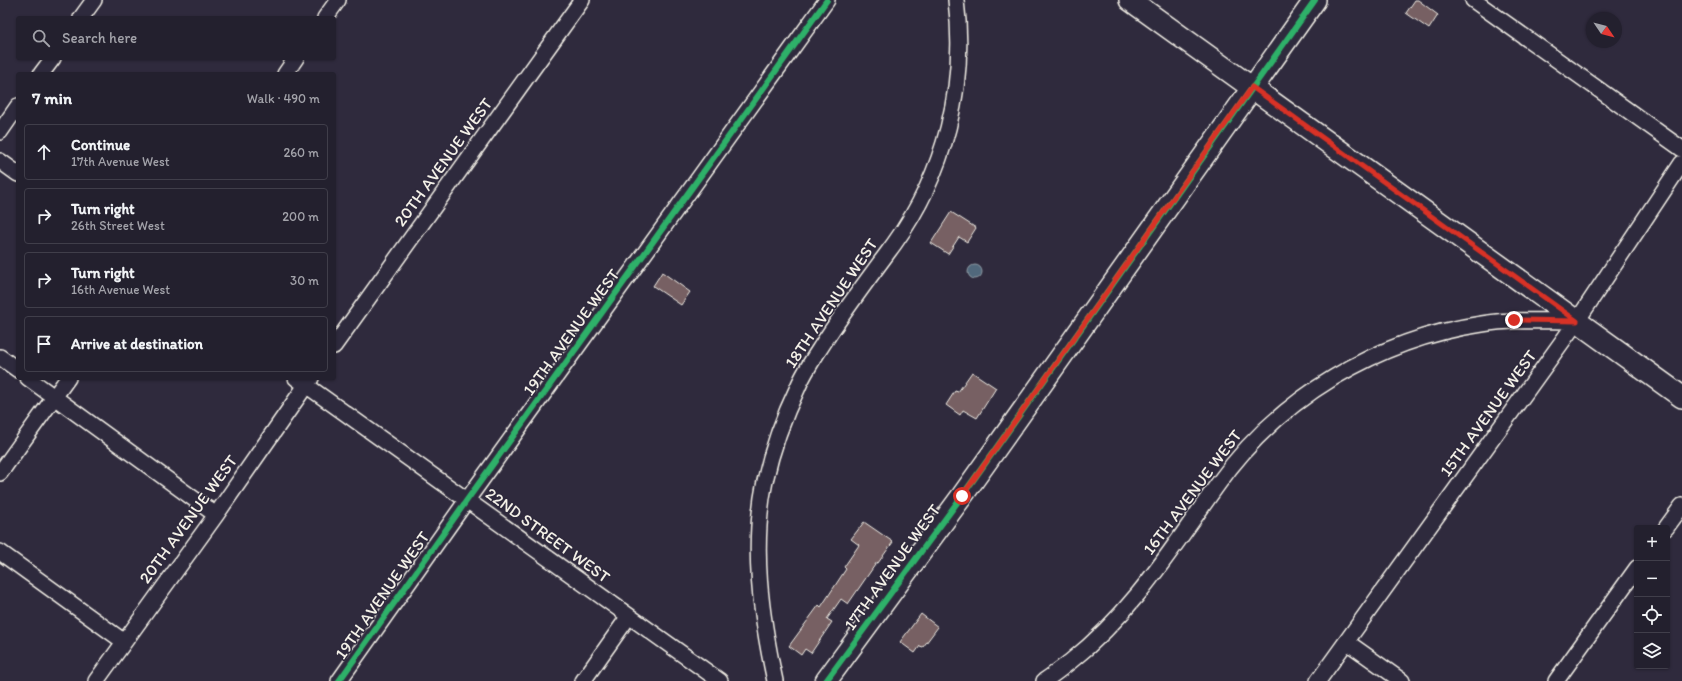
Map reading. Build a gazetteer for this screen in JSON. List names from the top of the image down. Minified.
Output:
{"streets":{"street":["20TH AVENUE WEST","18TH AVENUE WEST","19TH AVENUE WEST","15TH AVENUE WEST","16TH AVENUE WEST","22ND STREET WEST","17TH AVENUE WEST"]},"crossings":[["20TH AVENUE WEST","22ND STREET WEST"],["19TH AVENUE WEST","22ND STREET WEST"],["15TH AVENUE WEST","16TH AVENUE WEST"]],"north":"bottom right","page":{"search":"Search here","heading":["7 min","Walk · 490 m"],"list":[["Continue","17th Avenue West","260 m"],["Turn right","26th Street West","200 m"],["Turn right","16th Avenue West","30 m"],"Arrive at destination"],"map_buttons":["+","−"]}}
